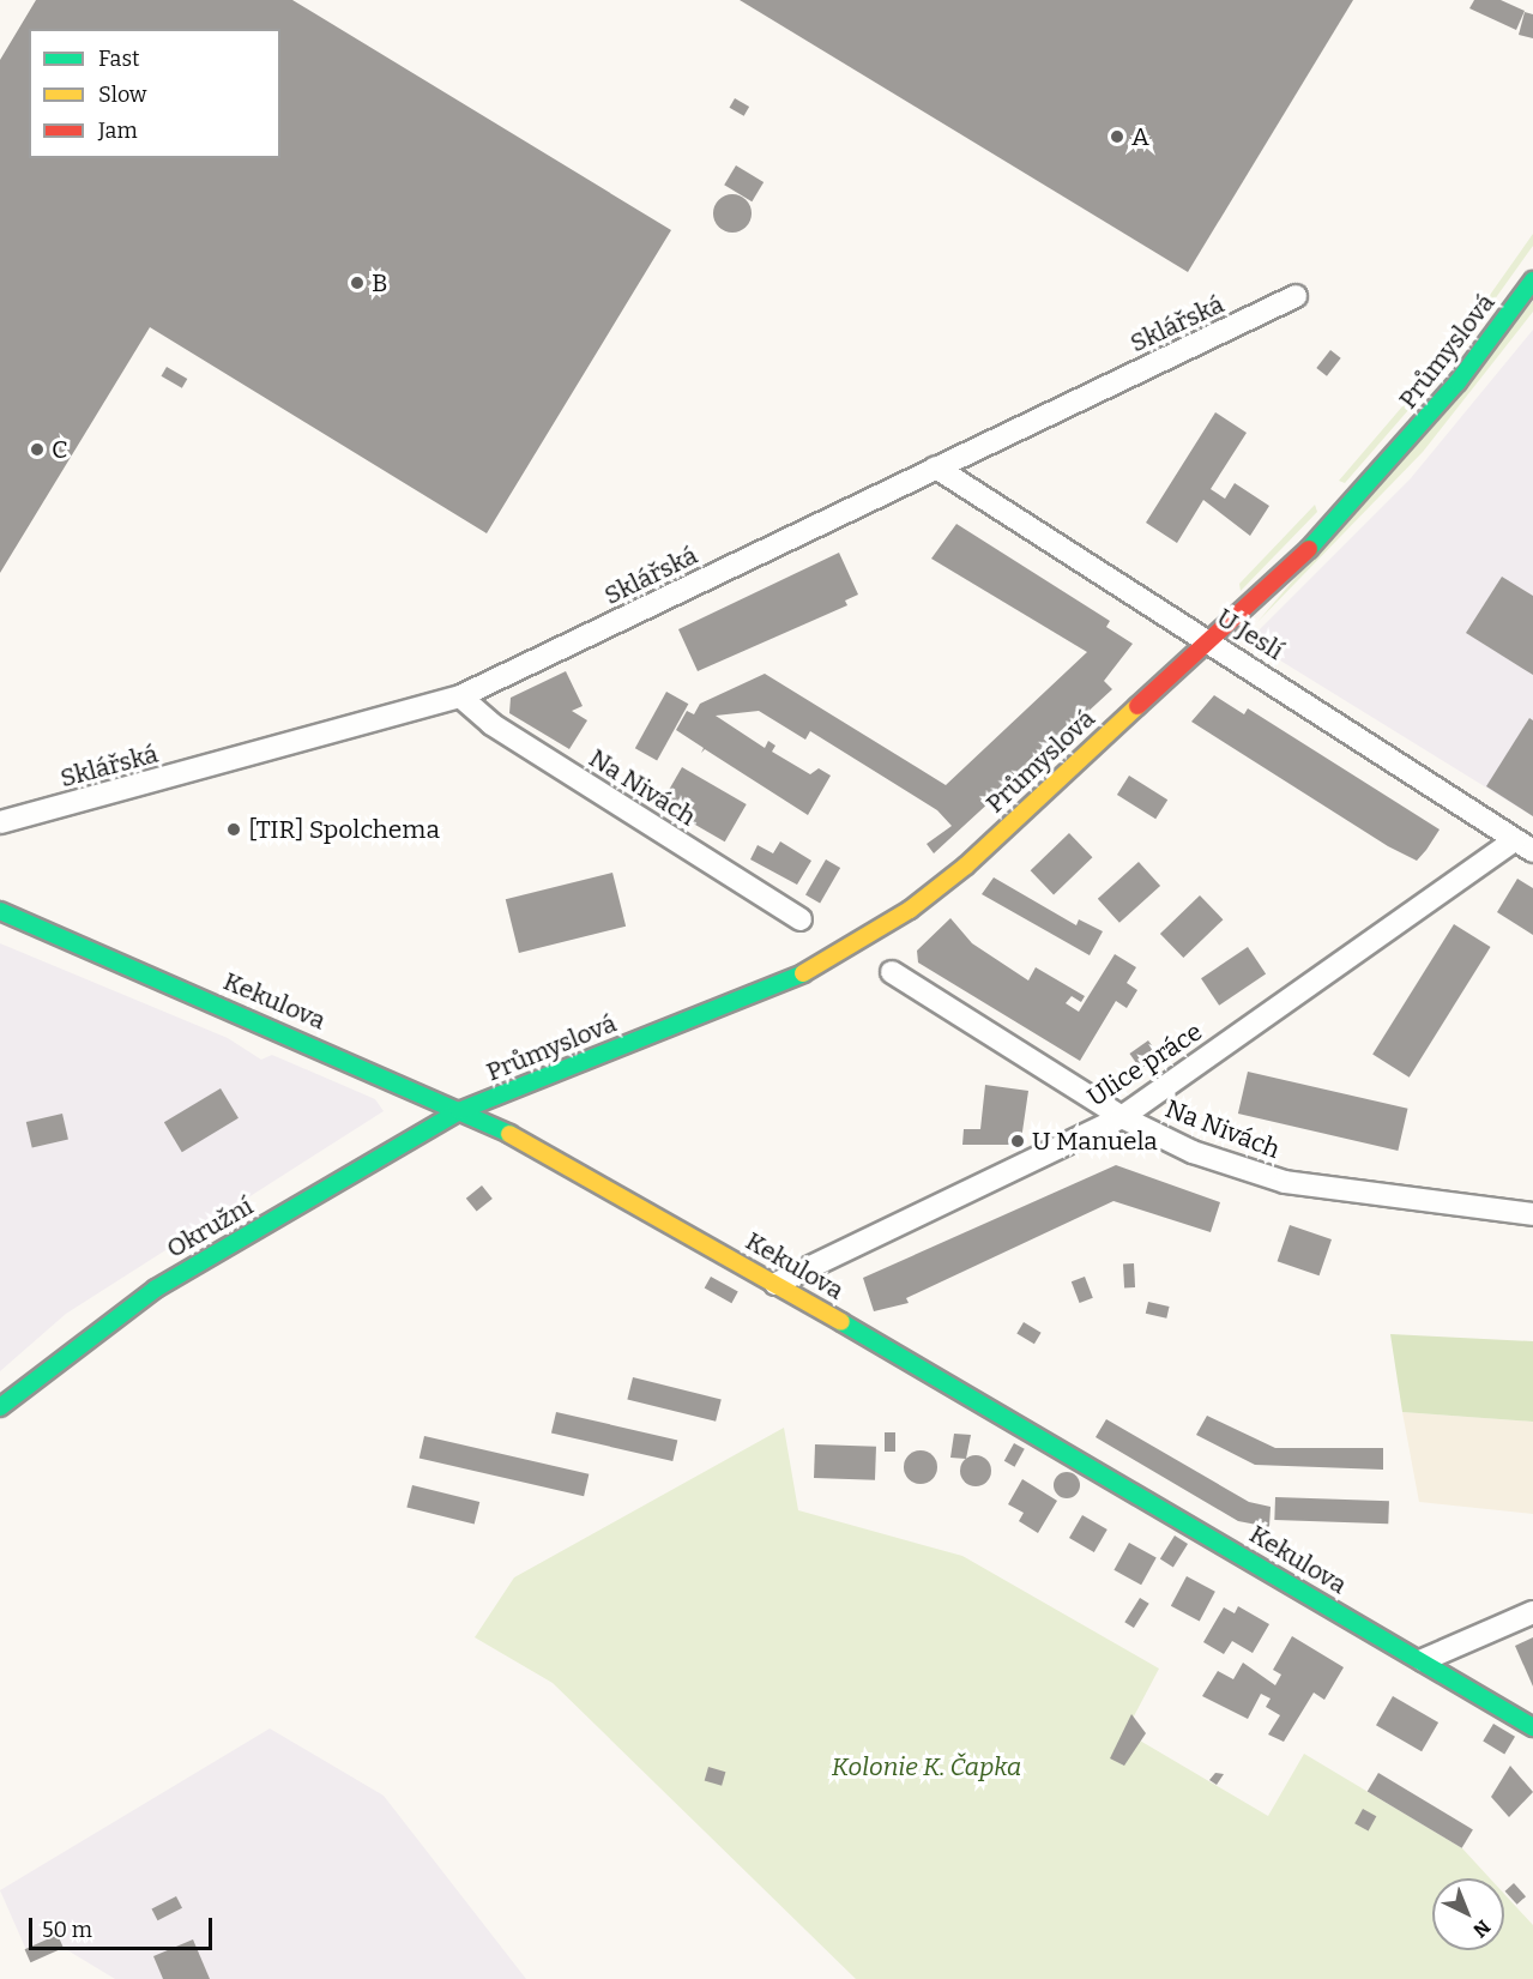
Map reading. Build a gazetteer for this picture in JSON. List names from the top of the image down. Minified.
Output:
{"streets":{"street":["Sklářská","Průmyslová","U Jeslí","Na Nivách","Kekulova","Ulice práce","Okružní"]},"crossings":[["Sklářská","U Jeslí"],["Sklářská","Na Nivách"],["Průmyslová","U Jeslí"],["Průmyslová","Kekulova"],["Průmyslová","Okružní"],["U Jeslí","Ulice práce"],["Na Nivách","Ulice práce"],["Kekulova","Ulice práce"],["Kekulova","Okružní"]],"parks":["Kolonie K. Čapka"],"places":["A","B","C","[TIR] Spolchema","U Manuela"],"legend":["Fast","Slow","Jam"],"scale_bar":"50 m","north":"bottom right"}
